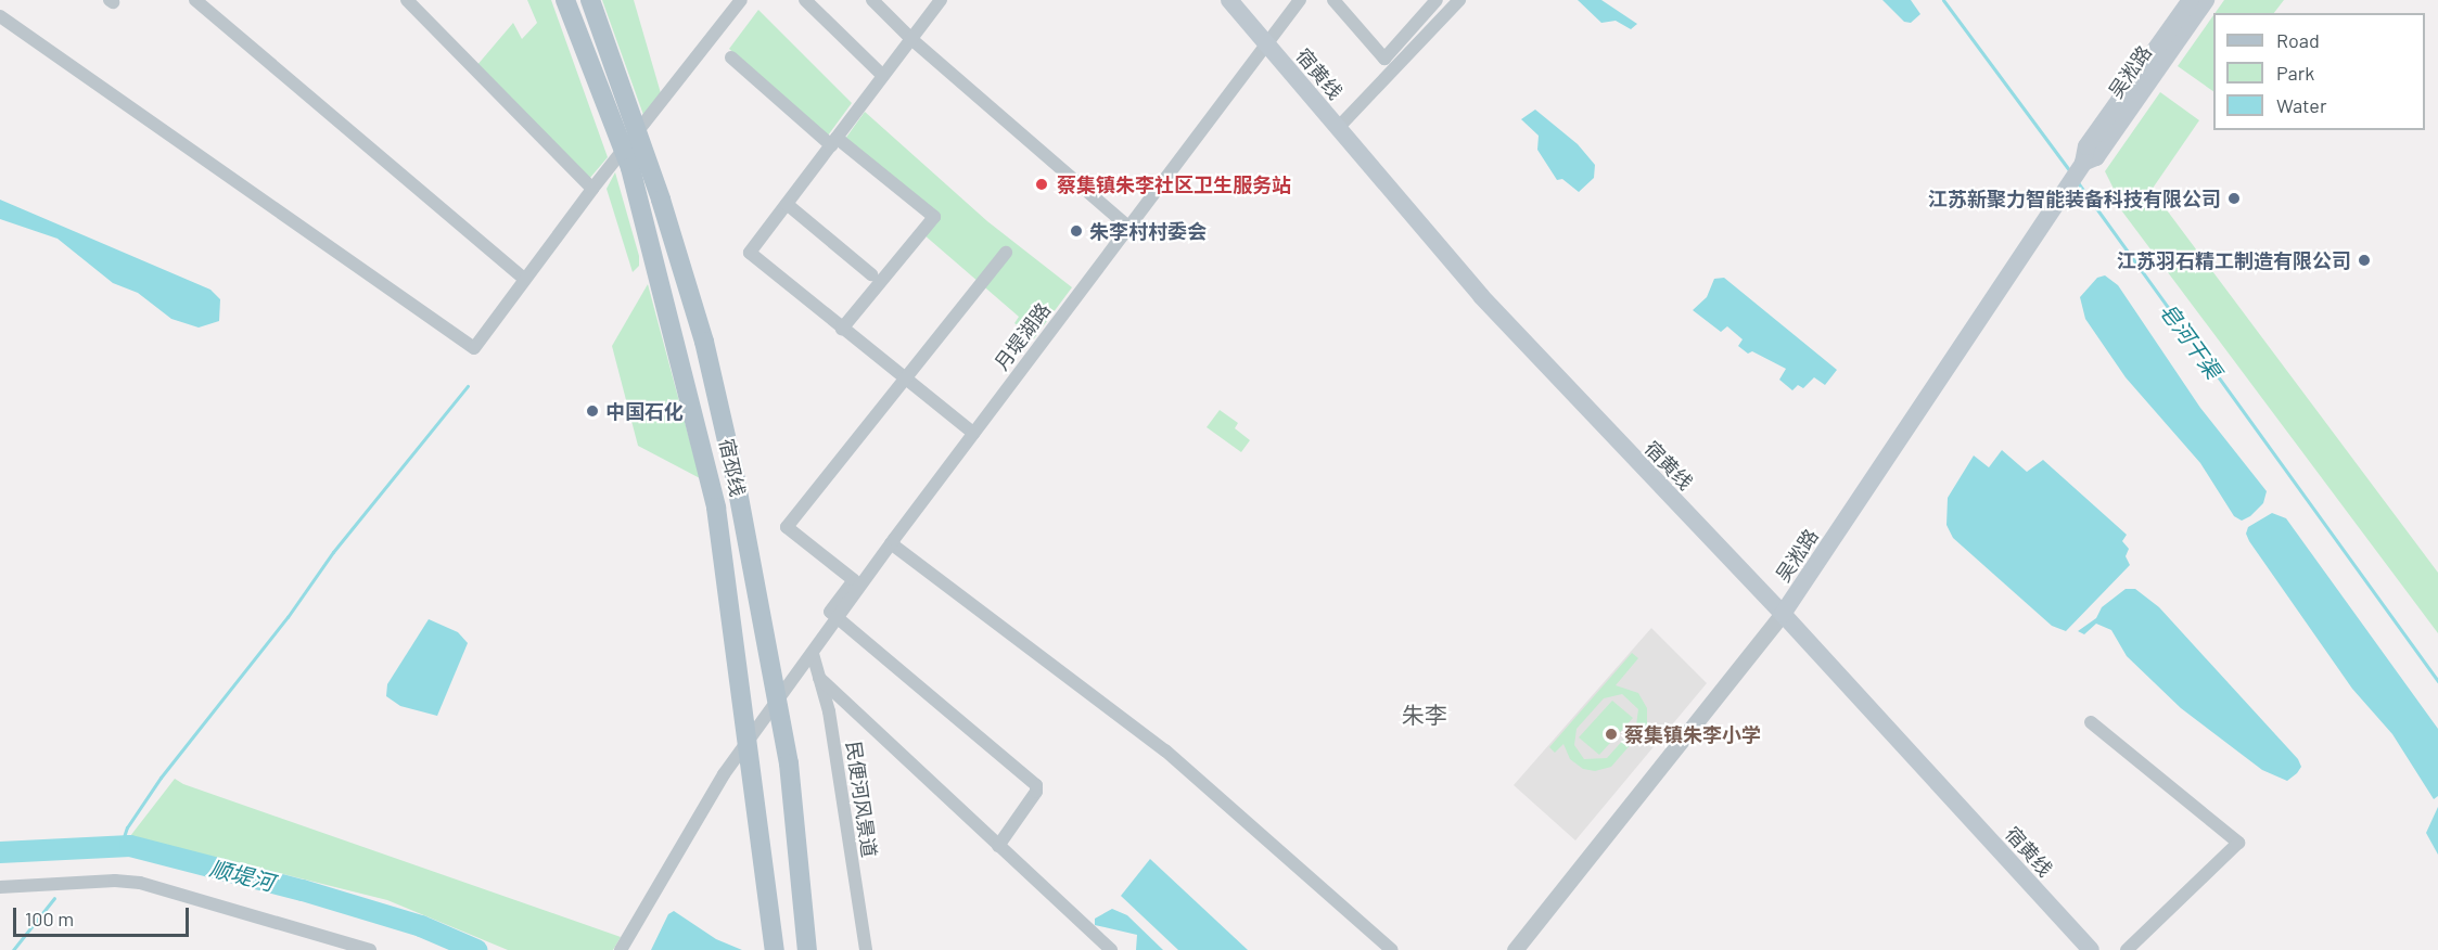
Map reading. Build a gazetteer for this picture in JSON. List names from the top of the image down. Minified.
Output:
{"streets":{"main road":["吴淞路","宿黄线","宿邳线"],"street":["月堤湖路","民便河风景道"]},"crossings":[["吴淞路","宿黄线"],["宿黄线","月堤湖路"],["月堤湖路","宿邳线"],["月堤湖路","民便河风景道"]],"districts":["朱李"],"water":["皂河干渠","顺堤河"],"places":["蔡集镇朱李社区卫生服务站","江苏新聚力智能装备科技有限公司","朱李村村委会","江苏羽石精工制造有限公司","中国石化","蔡集镇朱李小学"],"legend":["Road","Park","Water"],"scale_bar":"100 m"}
